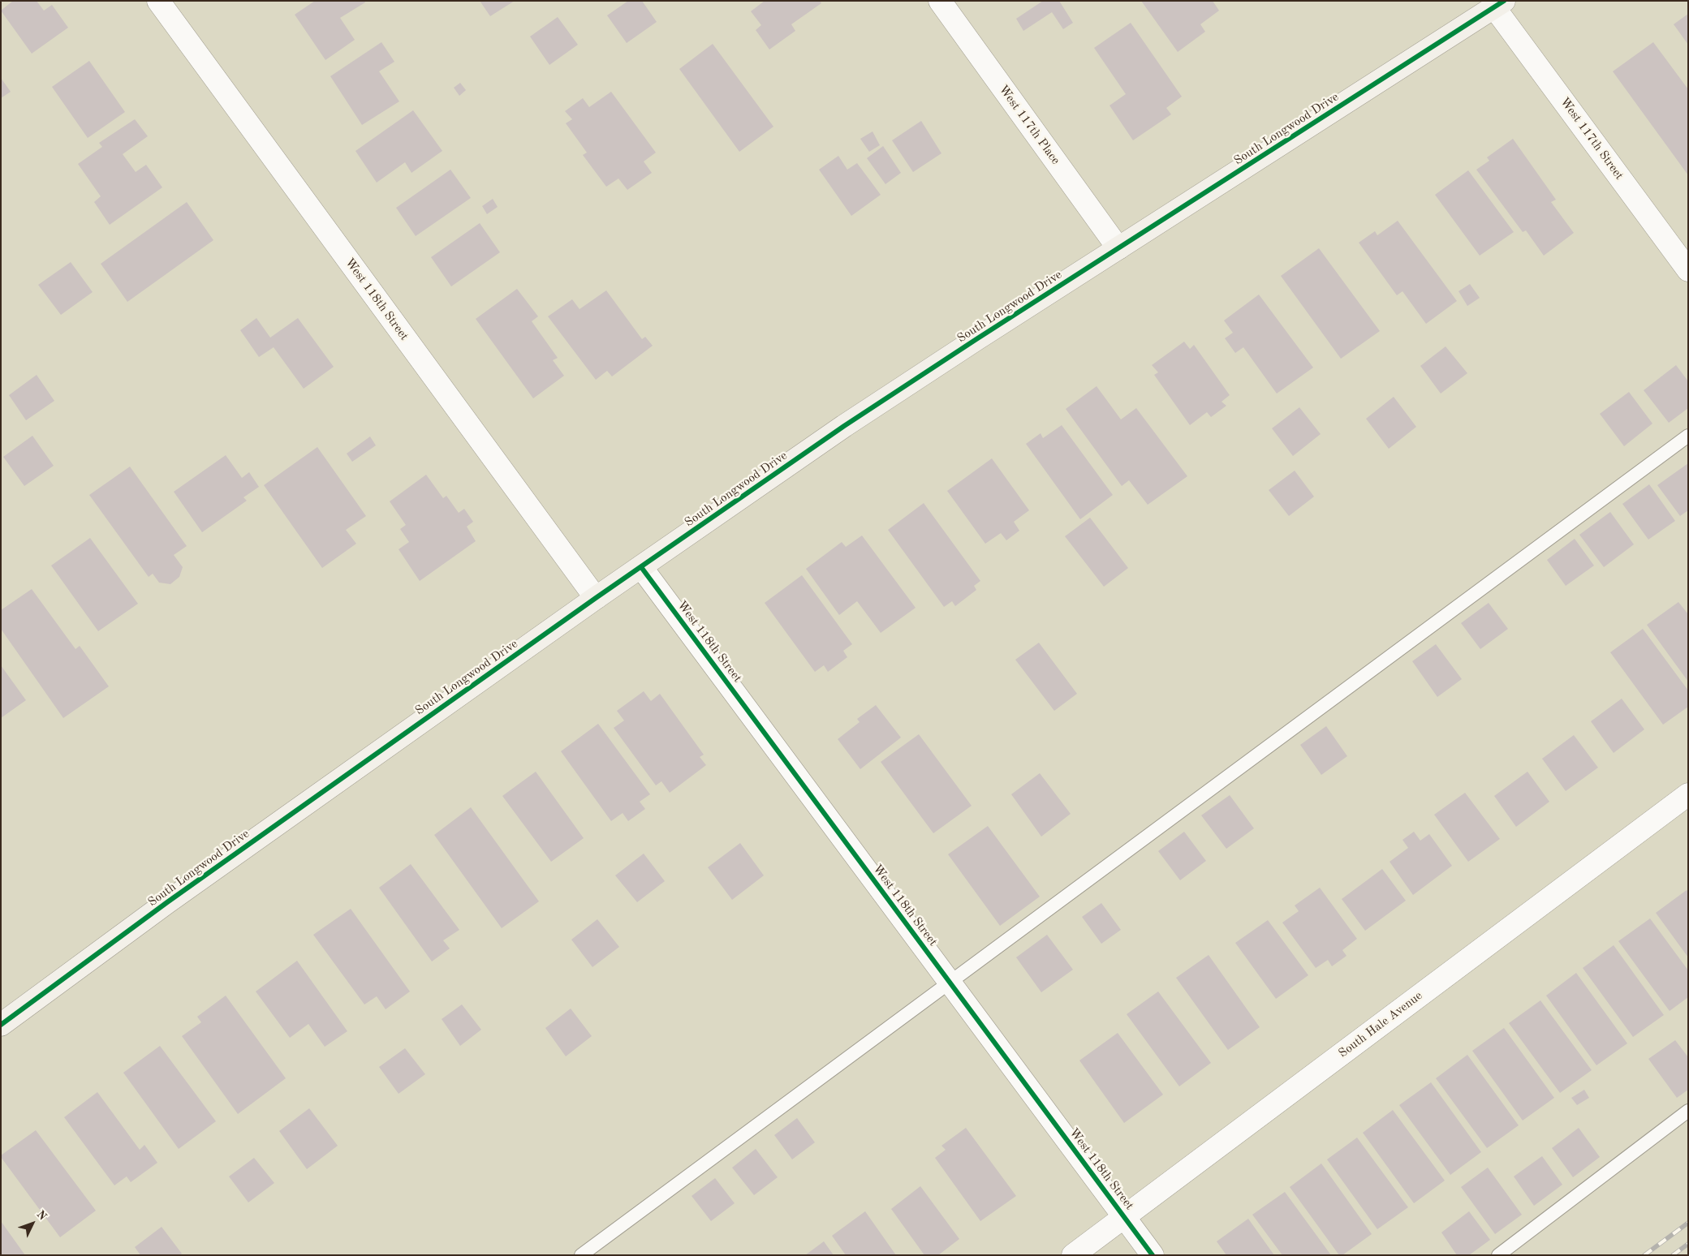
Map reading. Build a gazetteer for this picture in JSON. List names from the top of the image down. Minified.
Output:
{"streets":{"street":["West 117th Place","South Longwood Drive","West 117th Street","West 118th Street","South Hale Avenue"]},"crossings":[["West 117th Place","South Longwood Drive"],["South Longwood Drive","West 117th Street"],["South Longwood Drive","West 118th Street"],["West 118th Street","South Hale Avenue"]],"north":"top right"}
